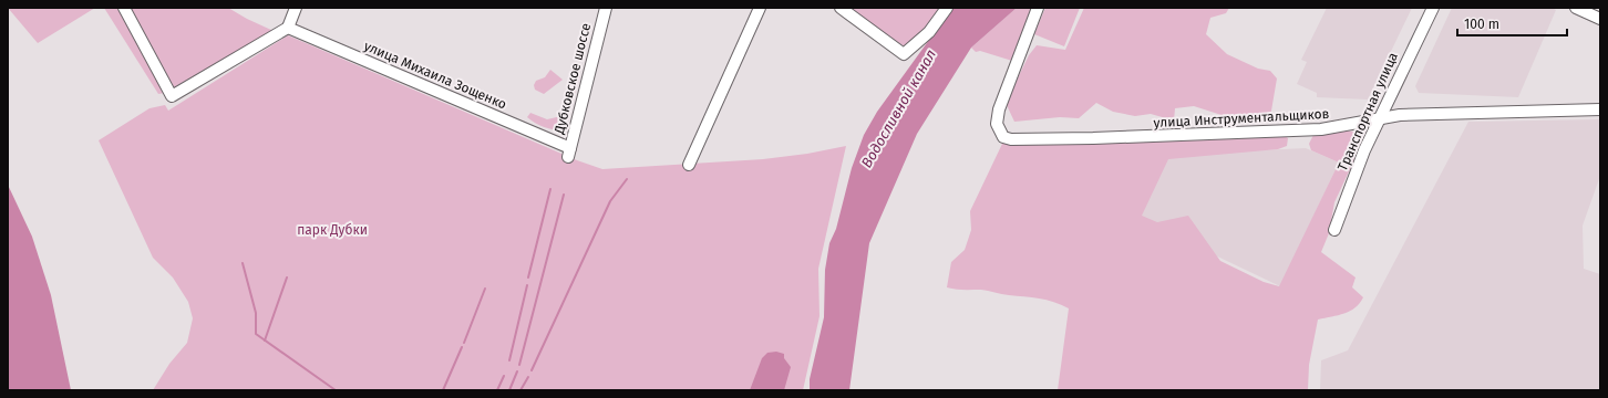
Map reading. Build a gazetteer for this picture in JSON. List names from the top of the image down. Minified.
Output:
{"streets":{"street":["улица Михаила Зощенко","Дубковское шоссе","Транспортная улица","улица Инструментальщиков"]},"crossings":[["улица Михаила Зощенко","Дубковское шоссе"],["Транспортная улица","улица Инструментальщиков"]],"water":["Водосливной канал"],"parks":["парк Дубки"],"scale_bar":"100 m"}
